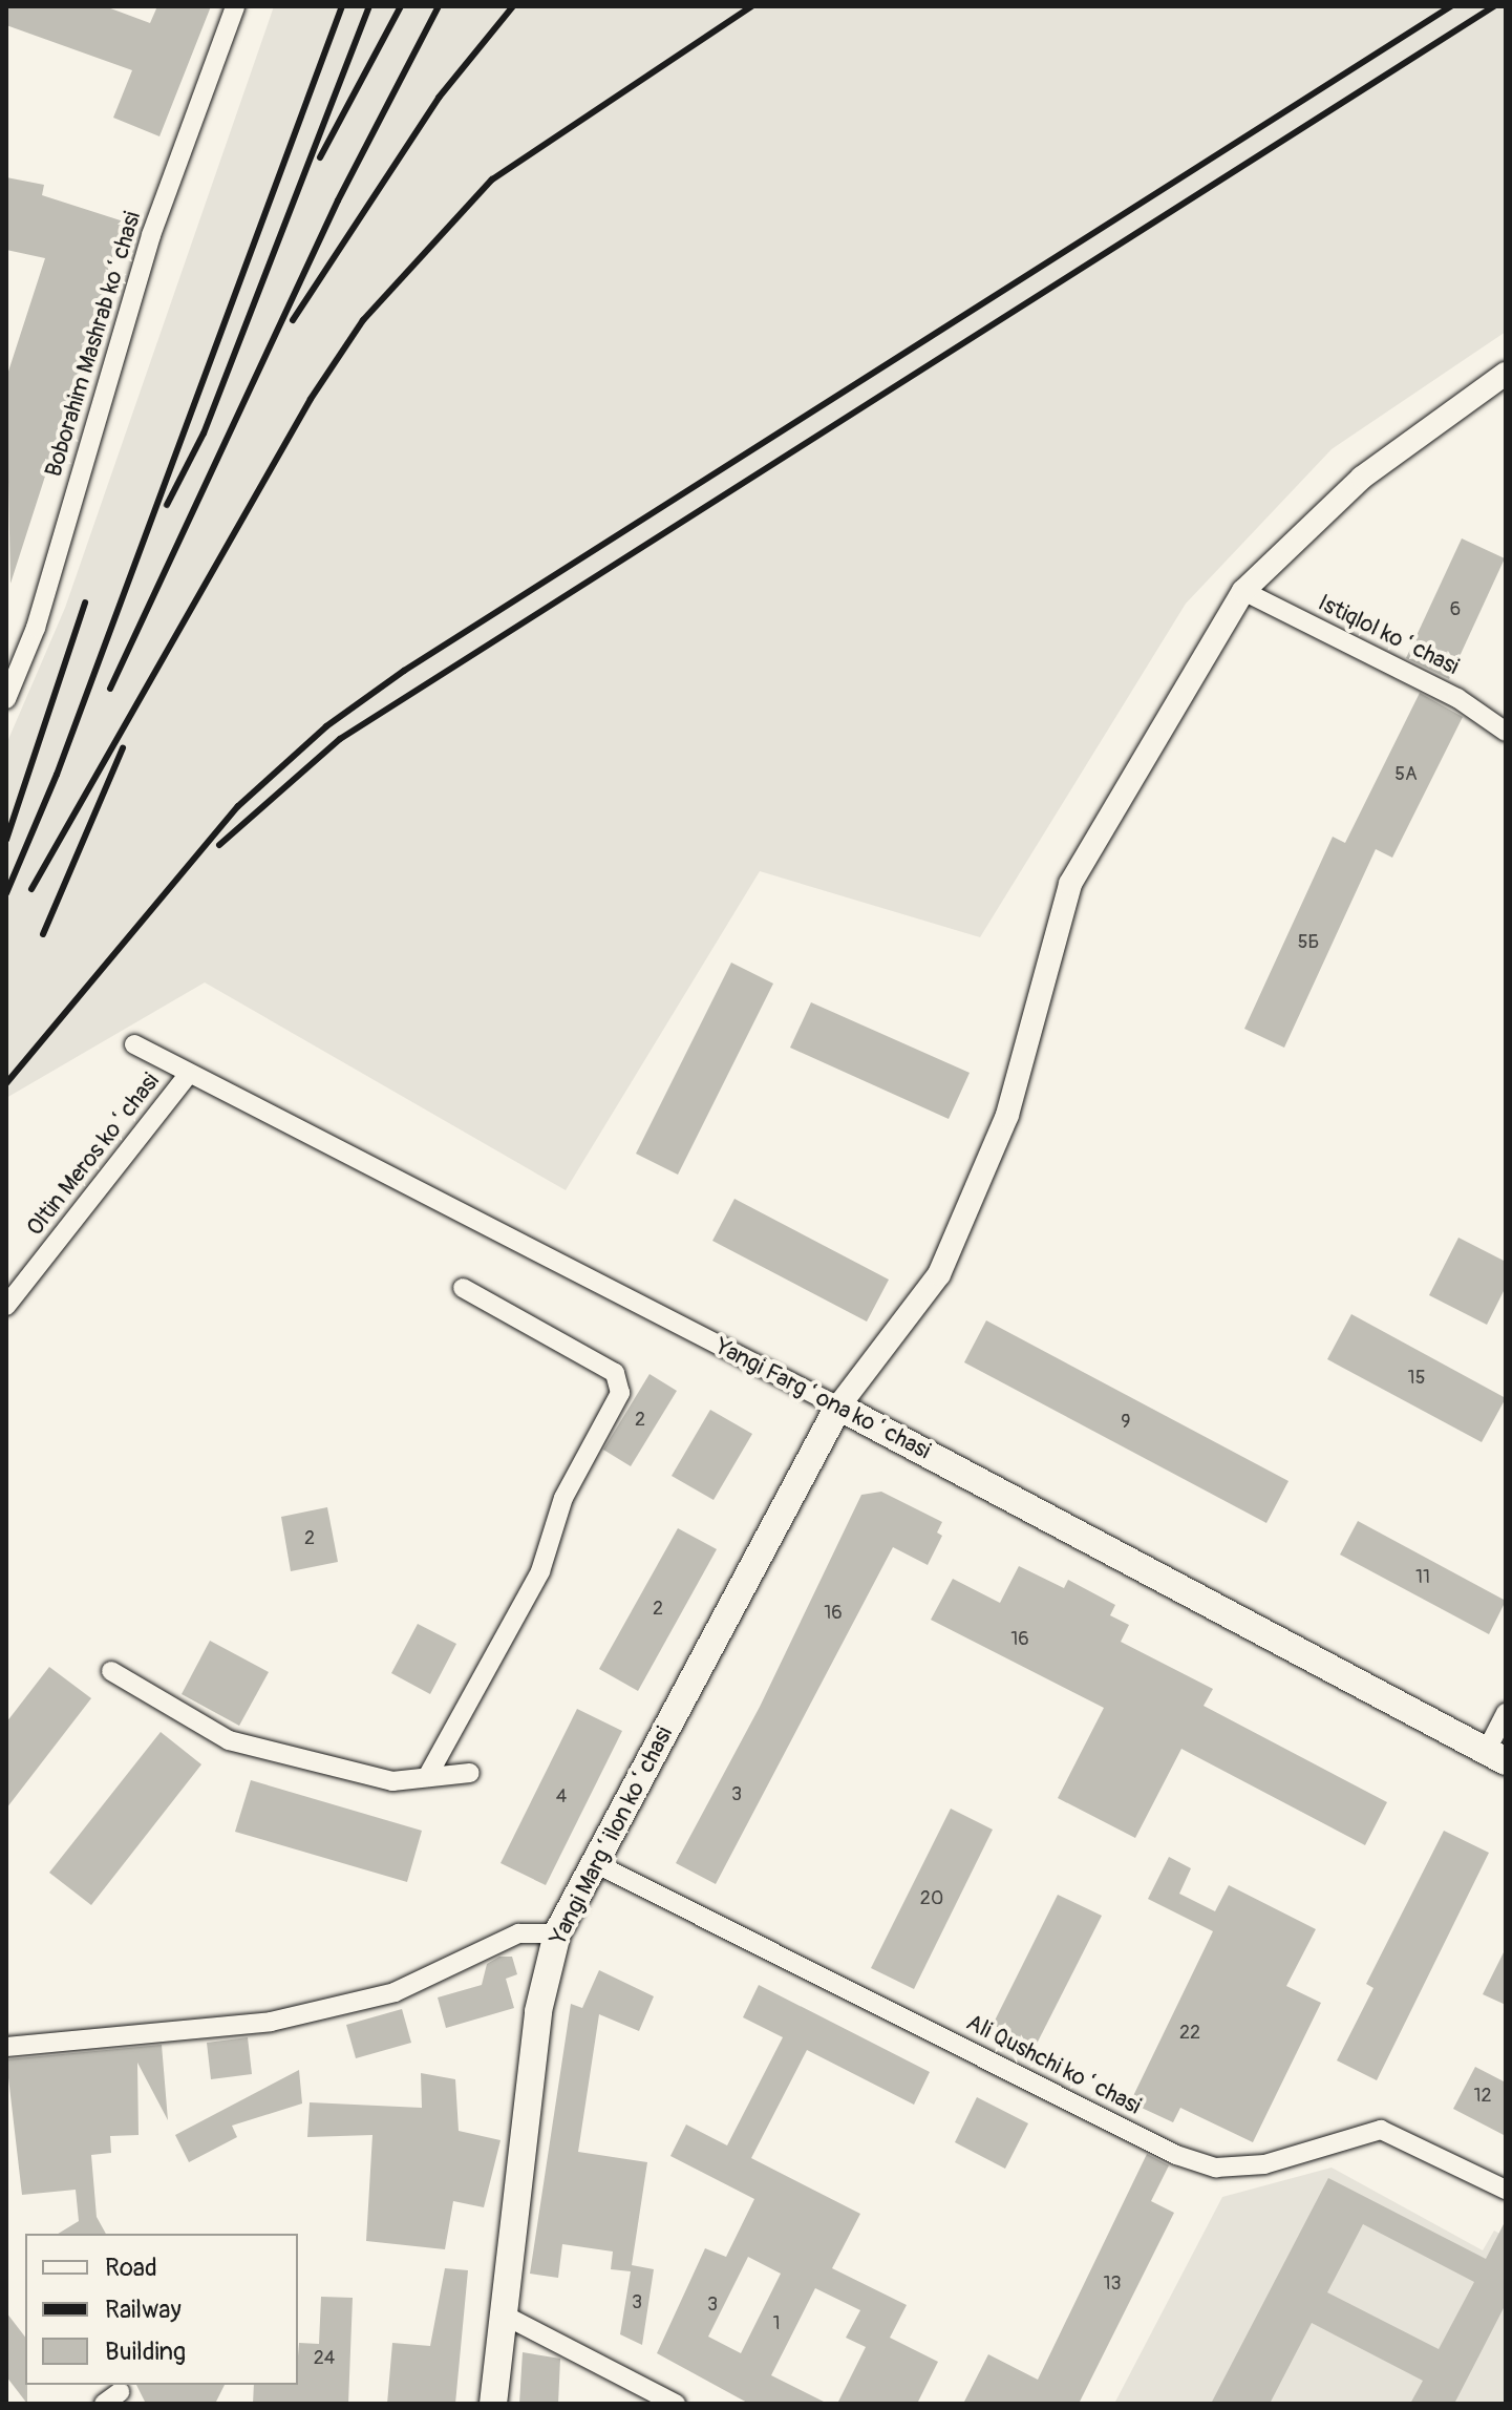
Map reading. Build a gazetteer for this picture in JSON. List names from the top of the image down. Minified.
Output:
{"streets":{"main road":["Yangi Fargʻona koʻchasi","Yangi Margʻilon koʻchasi"],"street":["Boborahim Mashrab koʻchasi","Istiqlol koʻchasi","Oltin Meros koʻchasi","Ali Qushchi koʻchasi"]},"crossings":[["Oltin Meros koʻchasi","Yangi Fargʻona koʻchasi"],["Yangi Fargʻona koʻchasi","Yangi Margʻilon koʻchasi"],["Yangi Margʻilon koʻchasi","Ali Qushchi koʻchasi"]],"house_numbers":["6","5А","5Б","15","2","9","2","11","2","16","16","3","4","20","22","12","13","3","3","1","24"],"legend":["Road","Railway","Building"]}
